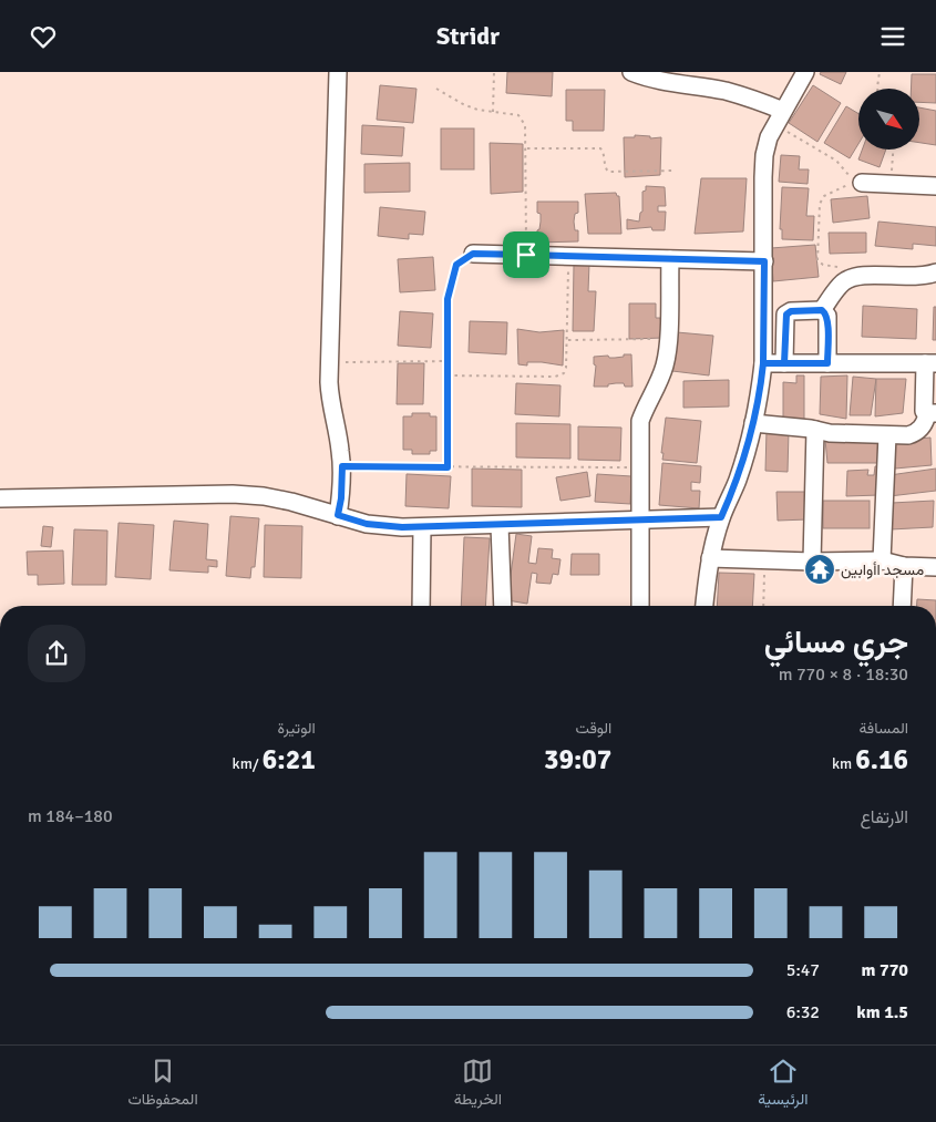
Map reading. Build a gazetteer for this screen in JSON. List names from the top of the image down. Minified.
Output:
{"places":{"temple":["مسجد اأوابين"]},"north":"bottom right","page":{"header":"Stridr","heading":["جري مسائي","18:30 · 8 × 770 m"],"stats":[["المسافة","6.16 km"],["الوقت","39:07"],["الوتيرة","6:21 /km"]],"chart":["الارتفاع","180–184 m"],"list":[{"name":"770 m","note":"5:47"},{"name":"1.5 km","note":"6:32"}],"tabs":["الرئيسية","الخريطة","المحفوظات"]}}
